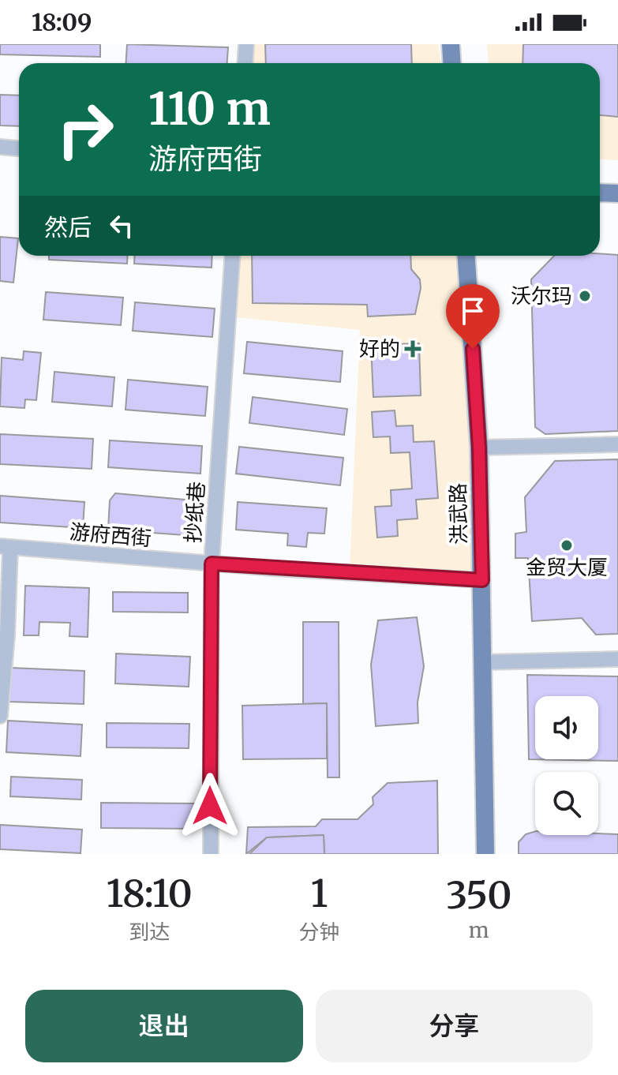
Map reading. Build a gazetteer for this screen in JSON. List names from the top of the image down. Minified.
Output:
{"streets":{"main road":["洪武路"],"street":["抄纸巷","游府西街"]},"crossings":[["抄纸巷","游府西街"],["洪武路","游府西街"]],"places":{"other":["沃尔玛","金贸大厦"],"health":["好的"]},"page":{"status":"18:09","turn":["110 m","游府西街"],"then":"然后","eta":["18:10","到达","1","分钟","350","m"],"buttons":["退出","分享"]}}
